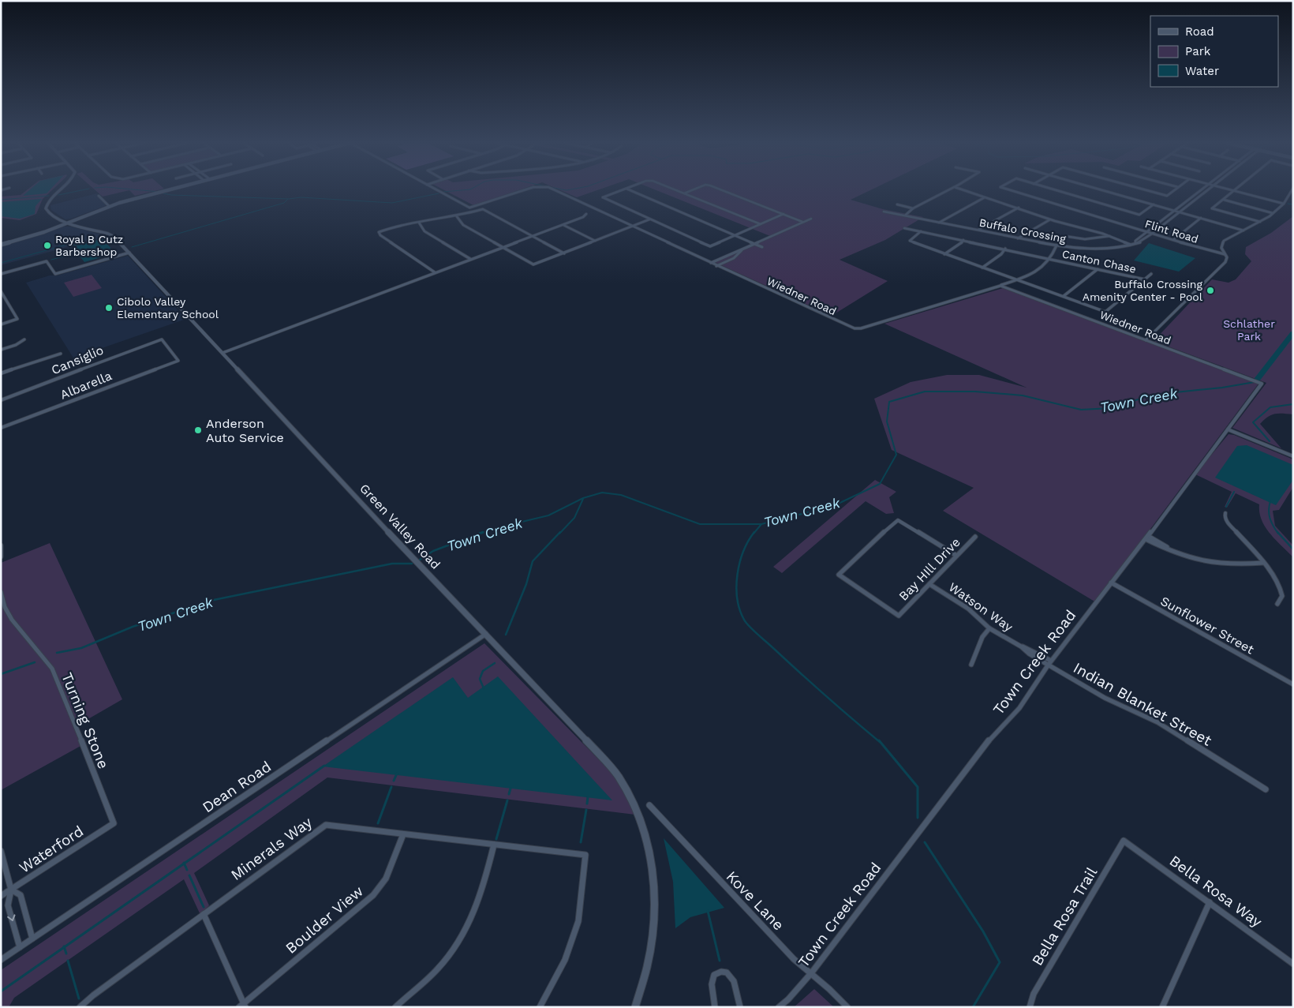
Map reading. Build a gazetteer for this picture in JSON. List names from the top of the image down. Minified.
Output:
{"streets":{"street":["Buffalo Crossing","Flint Road","Canton Chase","Wiedner Road","Cansiglio","Albarella","Green Valley Road","Bay HIll Drive","Watson Way","Sunflower Street","Town Creek Road","Indian Blanket Street","Turning Stone","Dean Road","Minerals Way","Waterford","Bella Rosa Way","Kove Lane","Bella Rosa Trail","Boulder View"]},"crossings":[["Buffalo Crossing","Flint Road"],["Wiedner Road","Town Creek Road"],["Cansiglio","Albarella"],["Green Valley Road","Dean Road"],["Bay HIll Drive","Watson Way"],["Watson Way","Town Creek Road"],["Watson Way","Indian Blanket Street"],["Sunflower Street","Town Creek Road"],["Town Creek Road","Indian Blanket Street"],["Town Creek Road","Kove Lane"],["Turning Stone","Waterford"],["Minerals Way","Boulder View"],["Bella Rosa Way","Bella Rosa Trail"]],"water":["Town Creek"],"parks":["Schlather Park"],"places":["Royal B Cutz Barbershop","Buffalo Crossing Amenity Center - Pool","Cibolo Valley Elementary School","Anderson Auto Service"],"legend":["Road","Park","Water"]}
